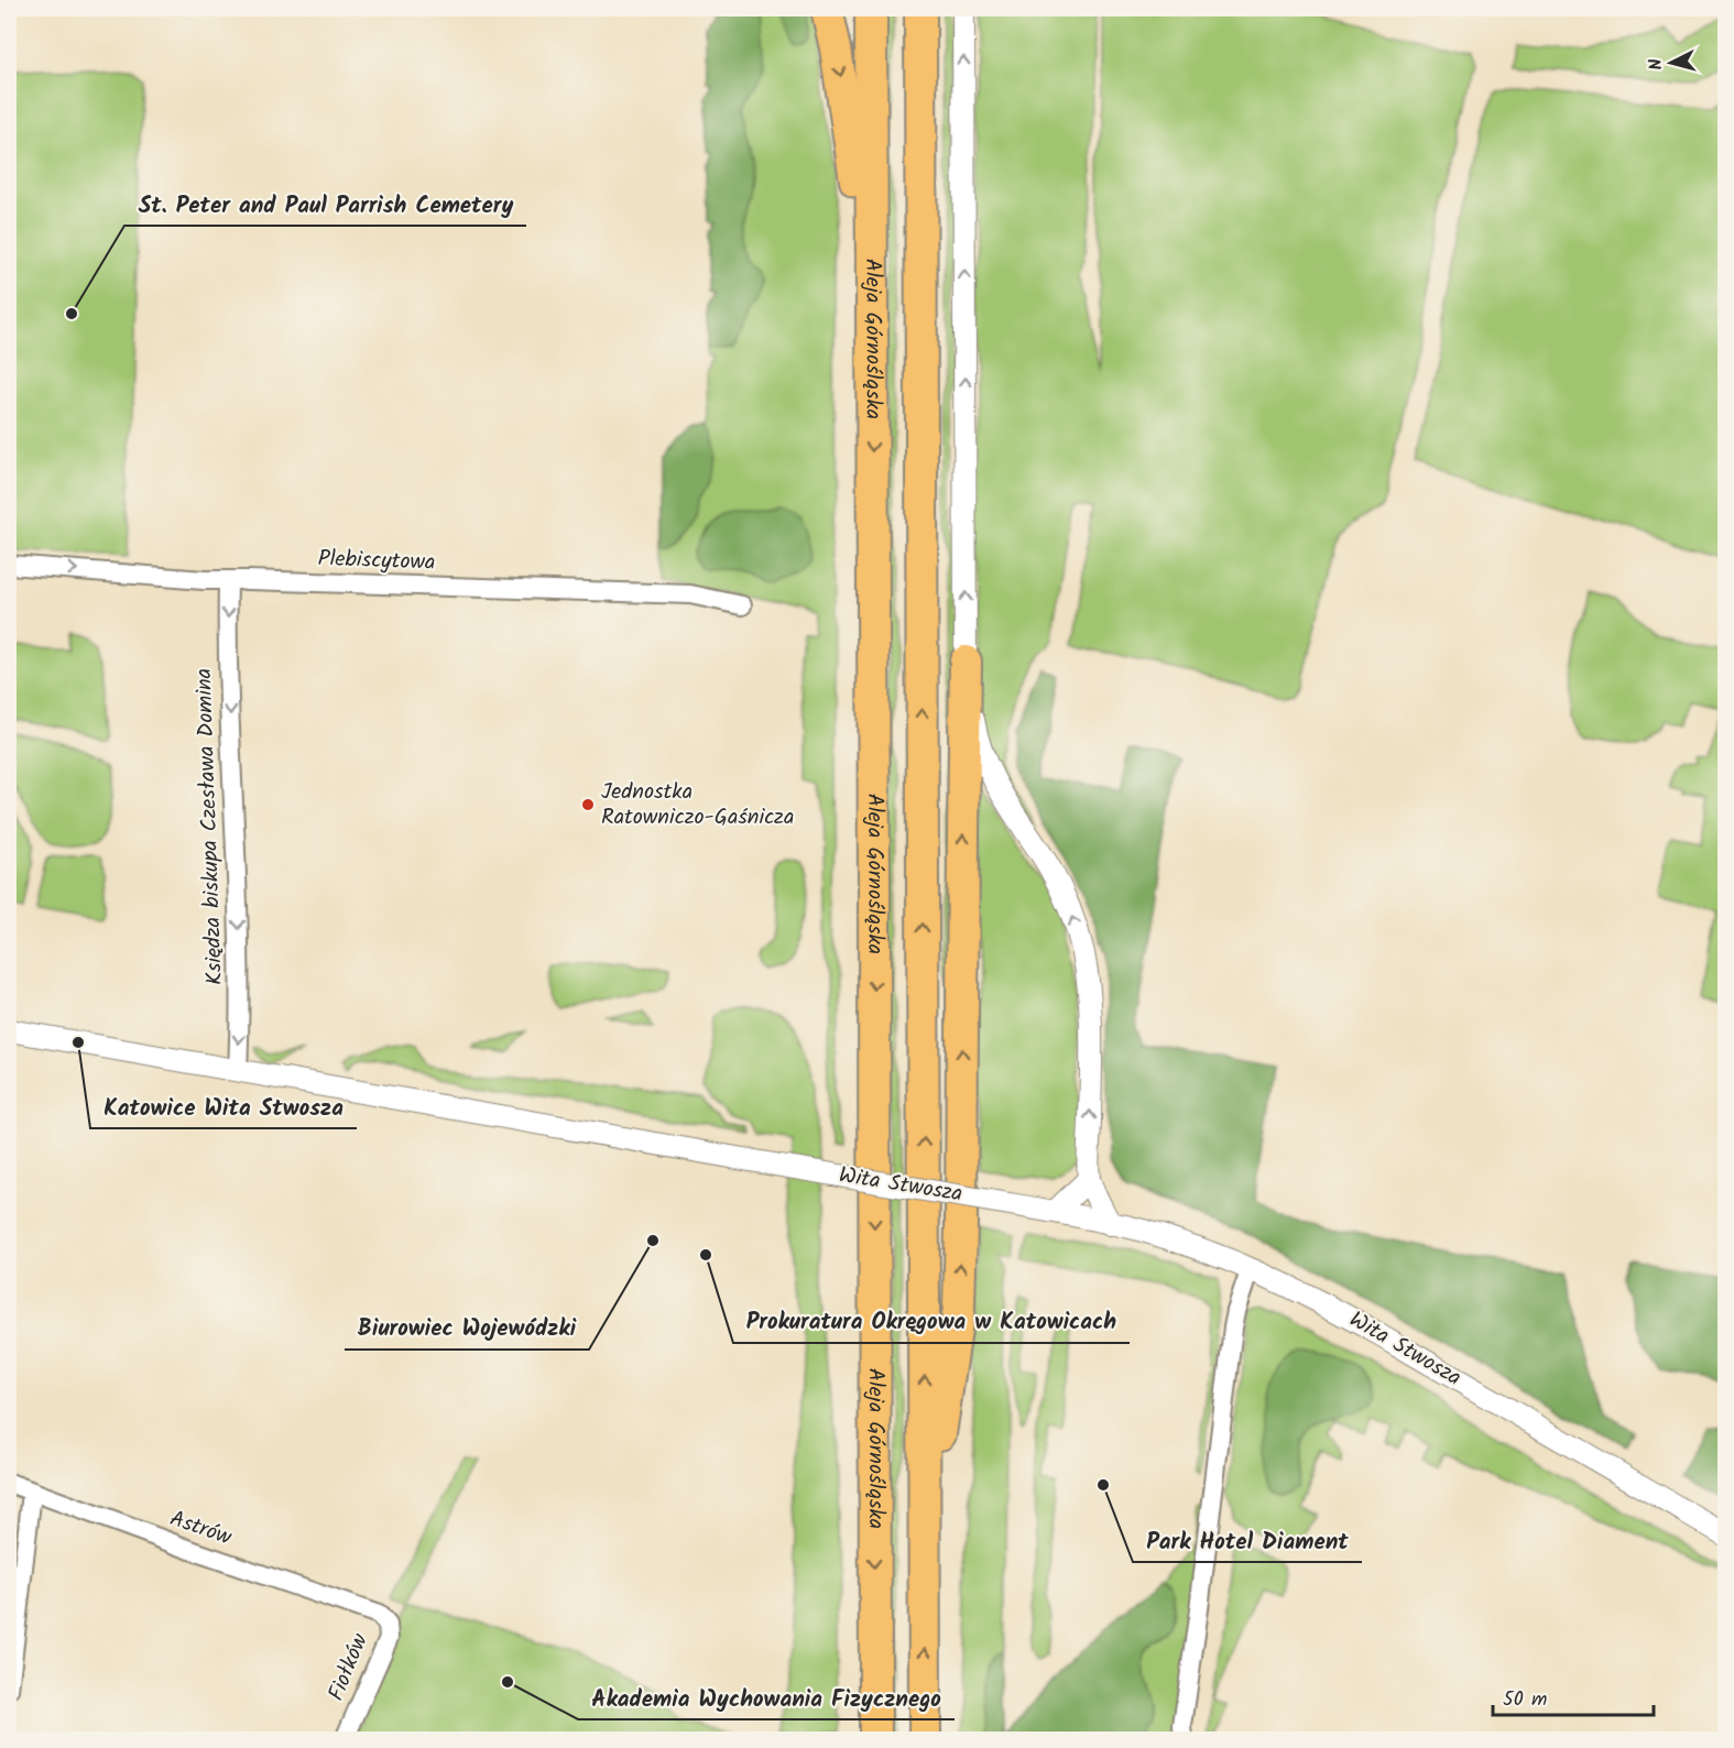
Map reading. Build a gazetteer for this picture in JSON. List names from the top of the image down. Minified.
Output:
{"streets":{"highway":["Aleja Górnośląska"],"street":["Plebiscytowa","Księdza biskupa Czesława Domina","Wita Stwosza","Astrów","Fiołków"]},"crossings":[["Plebiscytowa","Księdza biskupa Czesława Domina"],["Księdza biskupa Czesława Domina","Wita Stwosza"],["Astrów","Fiołków"]],"one_way":["Księdza biskupa Czesława Domina"],"places":["St. Peter and Paul Parrish Cemetery","Jednostka Ratowniczo-Gaśnicza","Katowice Wita Stwosza","Biurowiec Wojewódzki","Prokuratura Okręgowa w Katowicach","Park Hotel Diament","Akademia Wychowania Fizycznego"],"scale_bar":"50 m","north":"left"}
